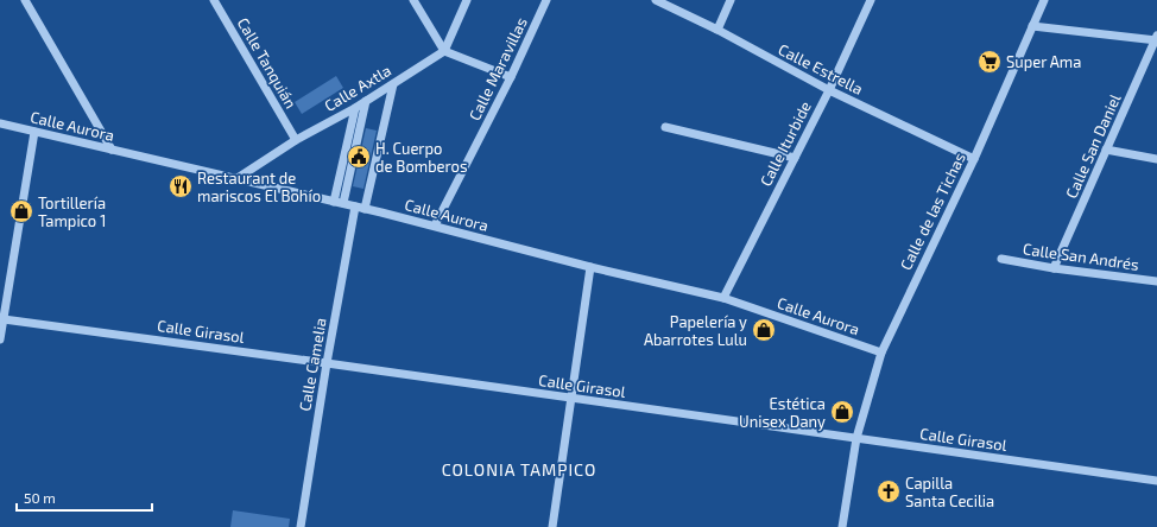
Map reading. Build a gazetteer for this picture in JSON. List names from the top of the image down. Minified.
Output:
{"streets":{"street":["Calle Tanquián","Calle Maravillas","Calle Estrella","Calle Axtla","Calle Aurora","Calle Iturbide","Calle San Daniel","Calle de las Tichas","Calle San Andrés","Calle Girasol","Calle Camelia"]},"crossings":[["Calle Tanquián","Calle Axtla"],["Calle Maravillas","Calle Aurora"],["Calle Estrella","Calle Iturbide"],["Calle Estrella","Calle de las Tichas"],["Calle Axtla","Calle Aurora"],["Calle Aurora","Calle Iturbide"],["Calle Aurora","Calle de las Tichas"],["Calle Aurora","Calle Camelia"],["Calle San Daniel","Calle San Andrés"],["Calle de las Tichas","Calle Girasol"],["Calle Girasol","Calle Camelia"]],"districts":["COLONIA TAMPICO"],"places":{"supermarket":["Super Ama"],"public building":["H. Cuerpo de Bomberos"],"restaurant":["Restaurant de mariscos El Bohío"],"shop":["Tortillería Tampico 1","Papelería y Abarrotes Lulu","Estética Unisex Dany"],"church":["Capilla Santa Cecilia"]},"scale_bar":"50 m"}
